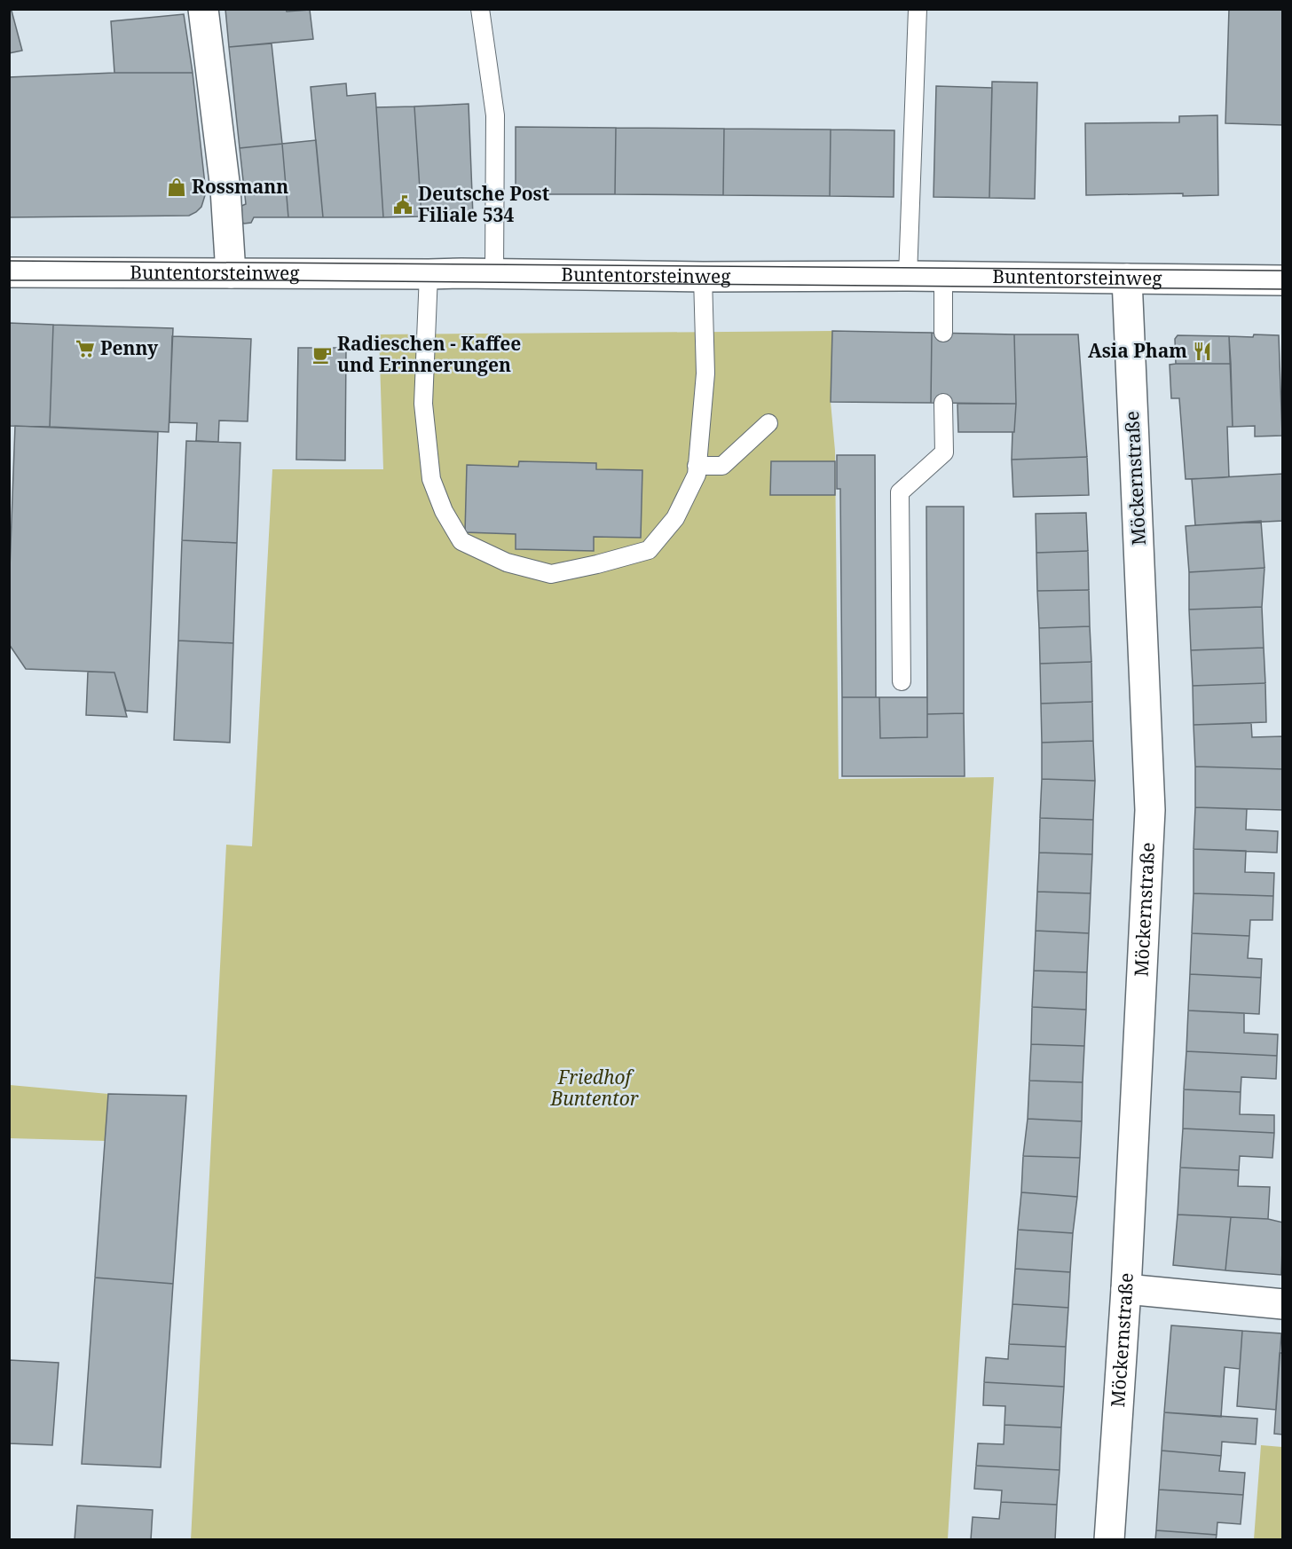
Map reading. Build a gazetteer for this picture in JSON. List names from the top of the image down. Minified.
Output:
{"streets":{"street":["Buntentorsteinweg","Möckernstraße"]},"crossings":[["Buntentorsteinweg","Möckernstraße"]],"parks":["Friedhof Buntentor"],"places":{"shop":["Rossmann"],"public building":["Deutsche Post Filiale 534"],"supermarket":["Penny"],"restaurant":["Asia Pham"],"cafe":["Radieschen - Kaffee und Erinnerungen"]}}
